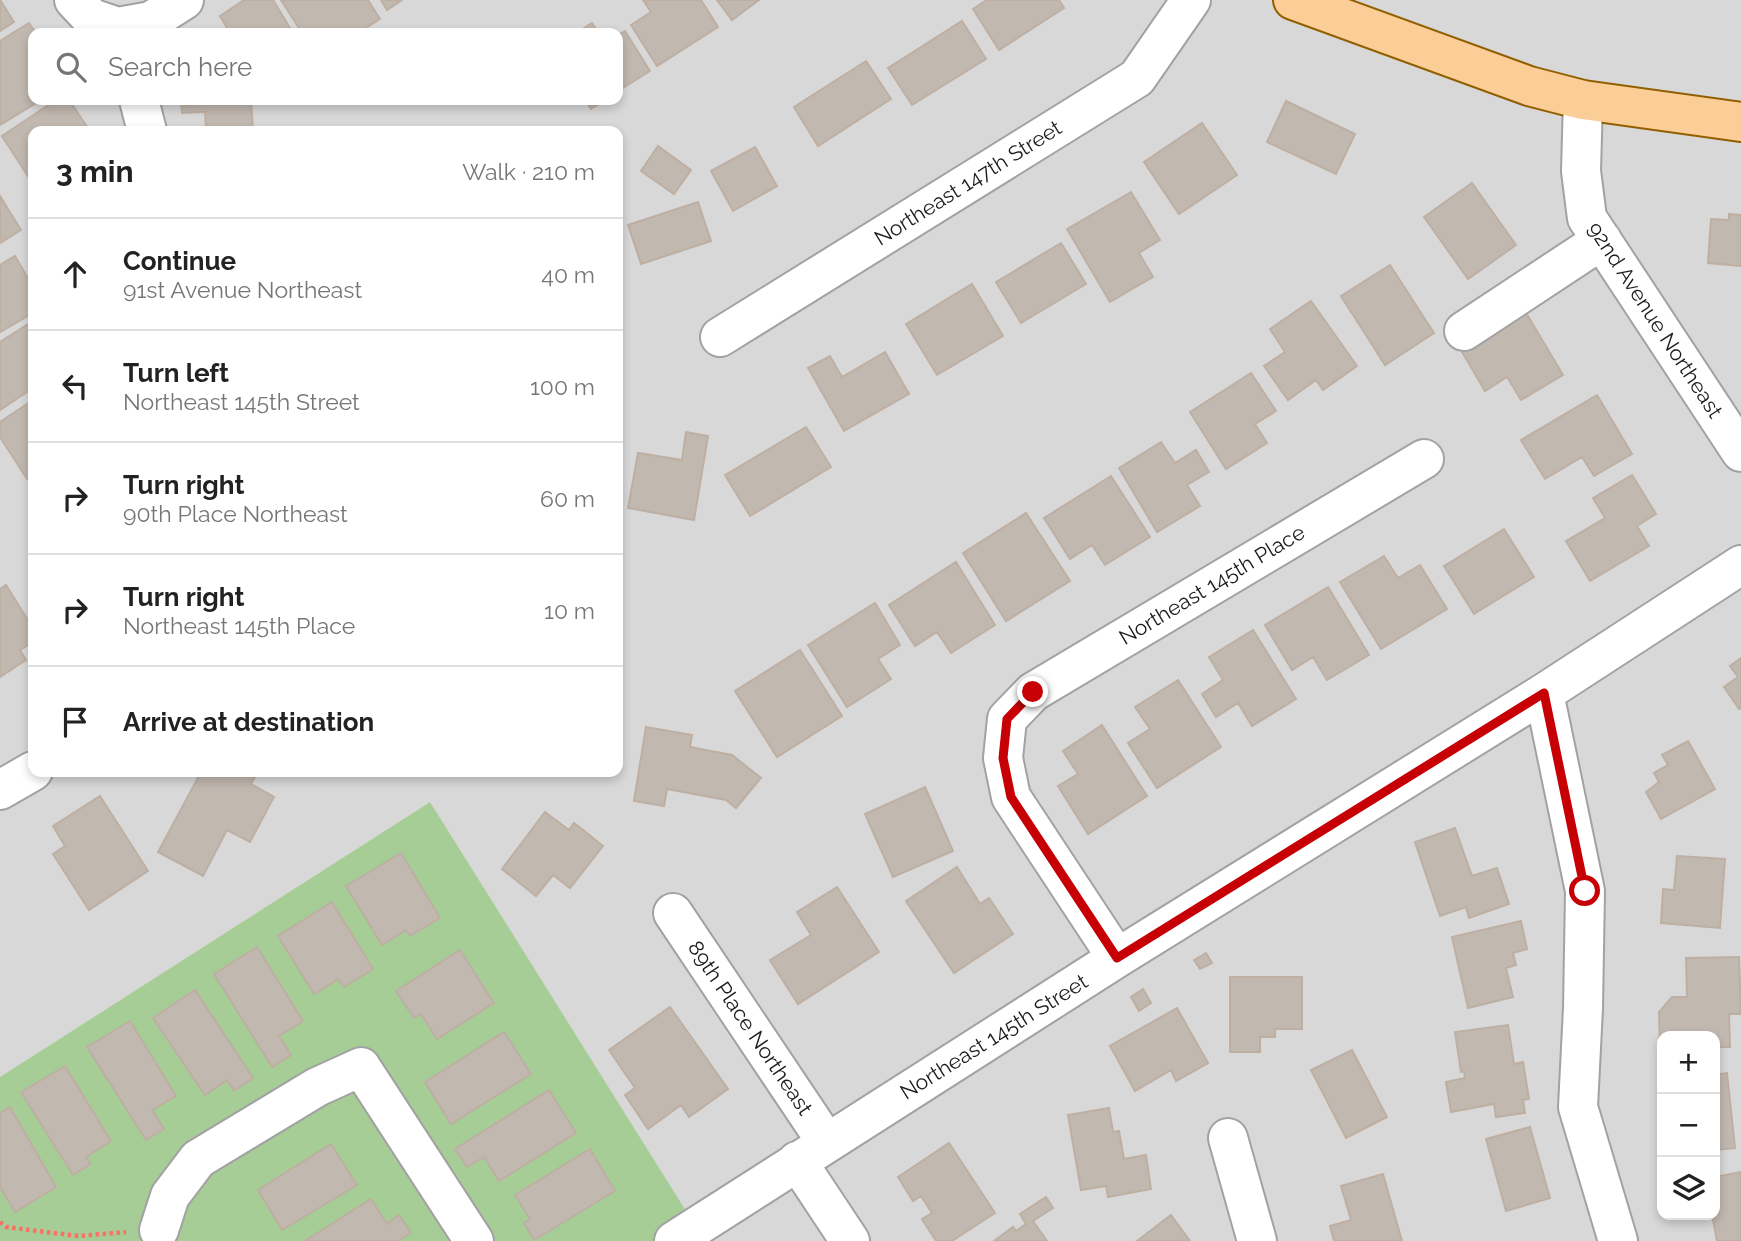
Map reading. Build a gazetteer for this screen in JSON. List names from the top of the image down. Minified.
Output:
{"streets":{"street":["Northeast 147th Street","92nd Avenue Northeast","Northeast 145th Place","89th Place Northeast","Northeast 145th Street"]},"crossings":[["Northeast 145th Place","Northeast 145th Street"],["89th Place Northeast","Northeast 145th Street"]],"page":{"search":"Search here","heading":["3 min","Walk · 210 m"],"list":[["Continue","91st Avenue Northeast","40 m"],["Turn left","Northeast 145th Street","100 m"],["Turn right","90th Place Northeast","60 m"],["Turn right","Northeast 145th Place","10 m"],"Arrive at destination"],"map_buttons":["+","−"]}}
